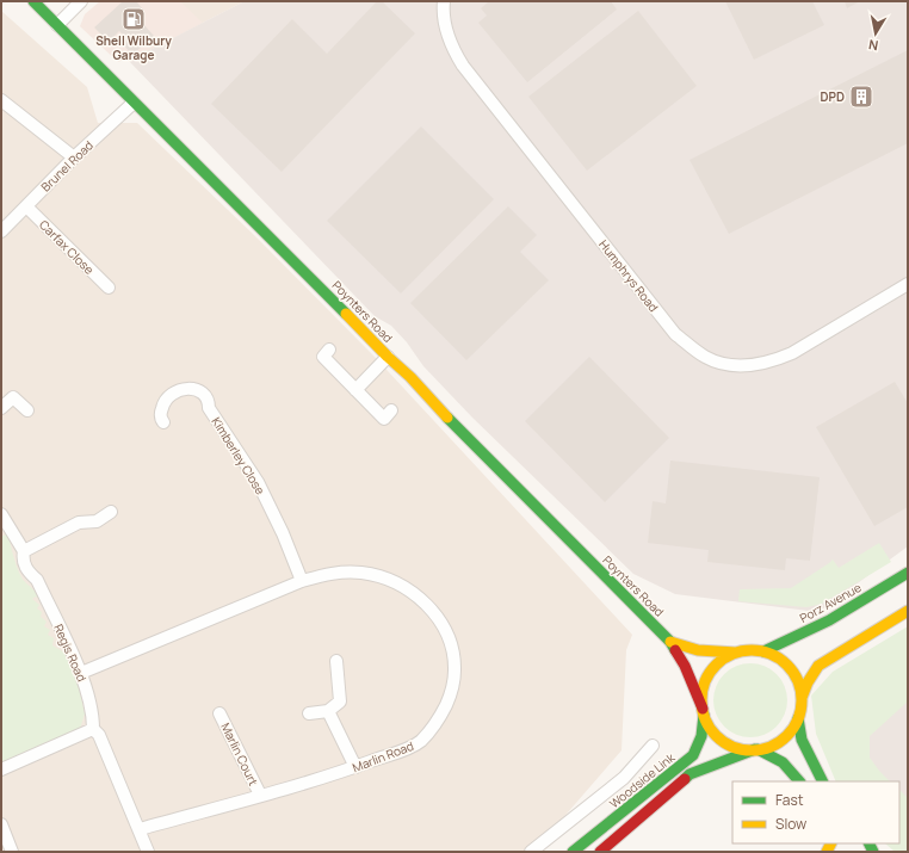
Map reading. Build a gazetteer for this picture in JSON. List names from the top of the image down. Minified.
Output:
{"streets":{"street":["Brunel Road","Carfax Close","Humphrys Road","Poynters Road","Kimberley Close","Porz Avenue","Regis Road","Marlin Court","Marlin Road","Woodside Link"]},"crossings":[["Brunel Road","Carfax Close"],["Brunel Road","Poynters Road"],["Poynters Road","Porz Avenue"],["Poynters Road","Woodside Link"],["Kimberley Close","Marlin Road"],["Porz Avenue","Woodside Link"],["Regis Road","Marlin Road"],["Marlin Court","Marlin Road"]],"places":{"fuel station":["Shell Wilbury Garage"],"building":["DPD"]},"legend":["Fast","Slow"],"north":"bottom"}
